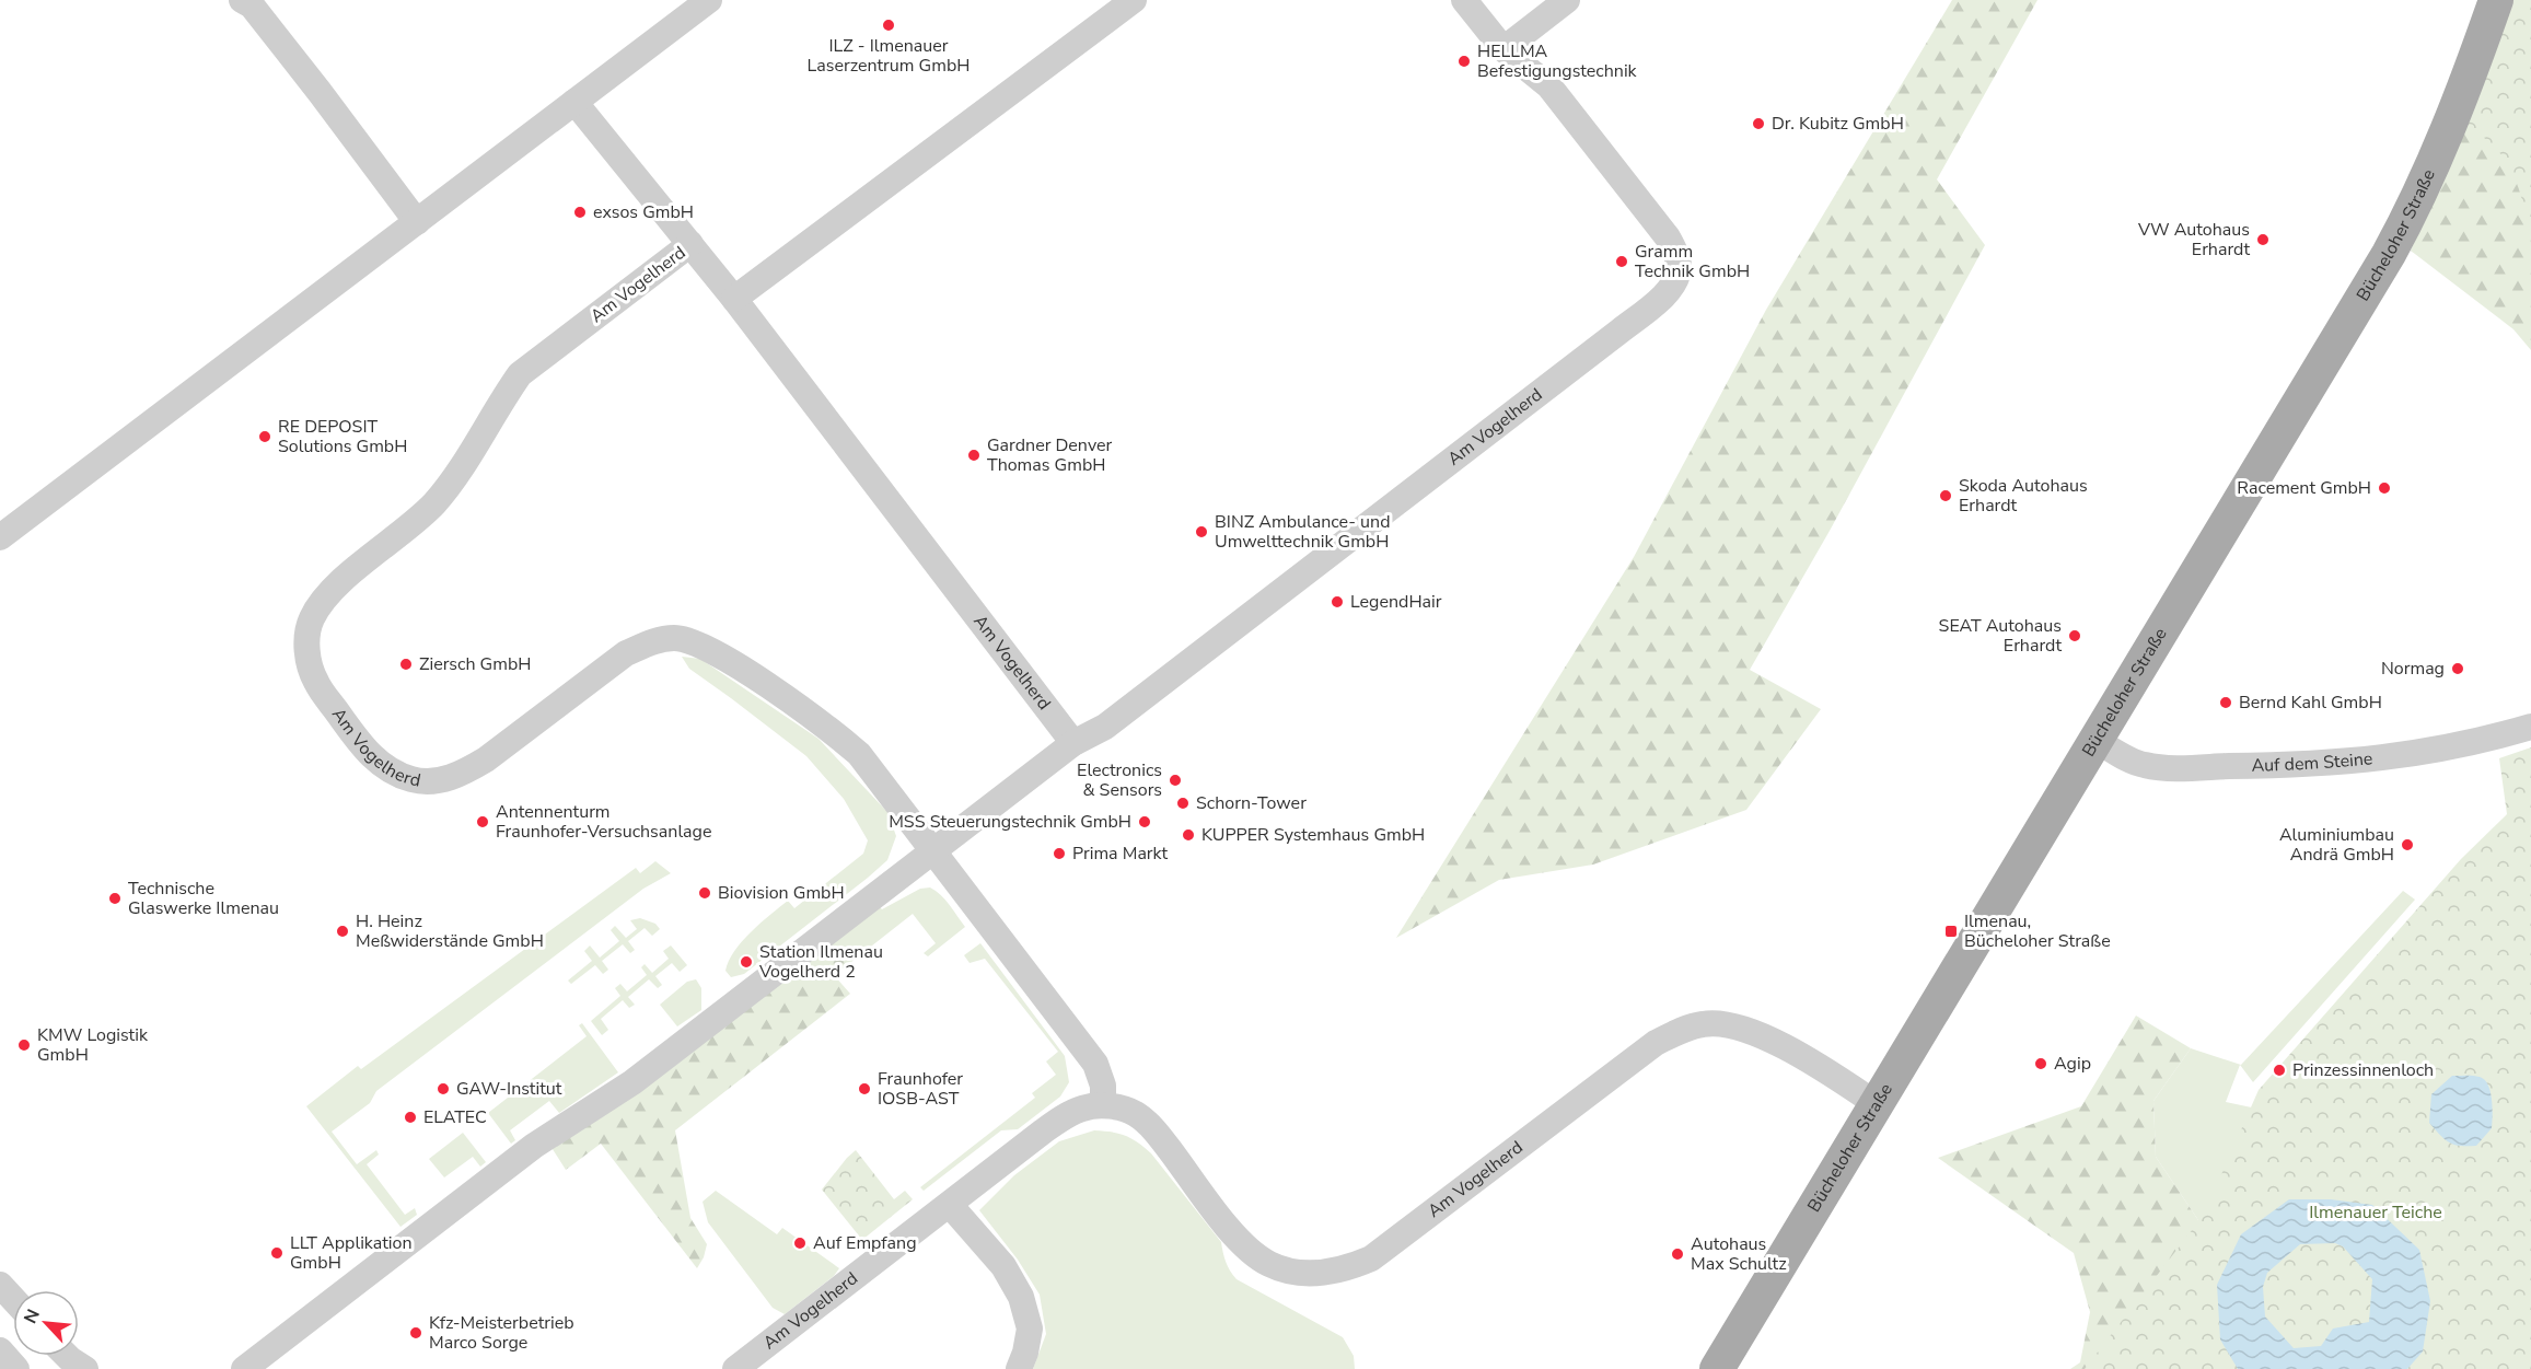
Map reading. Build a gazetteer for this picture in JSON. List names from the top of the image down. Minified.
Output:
{"streets":{"main road":["Bücheloher Straße"],"street":["Am Vogelherd","Auf dem Steine"]},"crossings":[["Bücheloher Straße","Am Vogelherd"],["Bücheloher Straße","Auf dem Steine"]],"parks":["Ilmenauer Teiche"],"places":{"other":["ILZ - Ilmenauer Laserzentrum GmbH","HELLMA Befestigungstechnik","Dr. Kubitz GmbH","exsos GmbH","VW Autohaus Erhardt","Gramm Technik GmbH","RE DEPOSIT Solutions GmbH","Gardner Denver Thomas GmbH","Racement GmbH","Skoda Autohaus Erhardt","BINZ Ambulance- und Umwelttechnik GmbH","LegendHair","SEAT Autohaus Erhardt","Ziersch GmbH","Normag","Bernd Kahl GmbH","Electronics & Sensors","Schorn-Tower","Antennenturm Fraunhofer-Versuchsanlage","MSS Steuerungstechnik GmbH","KUPPER Systemhaus GmbH","Aluminiumbau Andrä GmbH","Prima Markt","Biovision GmbH","Technische Glaswerke Ilmenau","H. Heinz Meßwiderstände GmbH","Station Ilmenau Vogelherd 2","KMW Logistik GmbH","Agip","Prinzessinnenloch","GAW-Institut","Fraunhofer IOSB-AST","ELATEC","Auf Empfang","LLT Applikation GmbH","Autohaus Max Schultz","Kfz-Meisterbetrieb Marco Sorge"],"transit":["Ilmenau, Bücheloher Straße"]},"north":"top left"}
